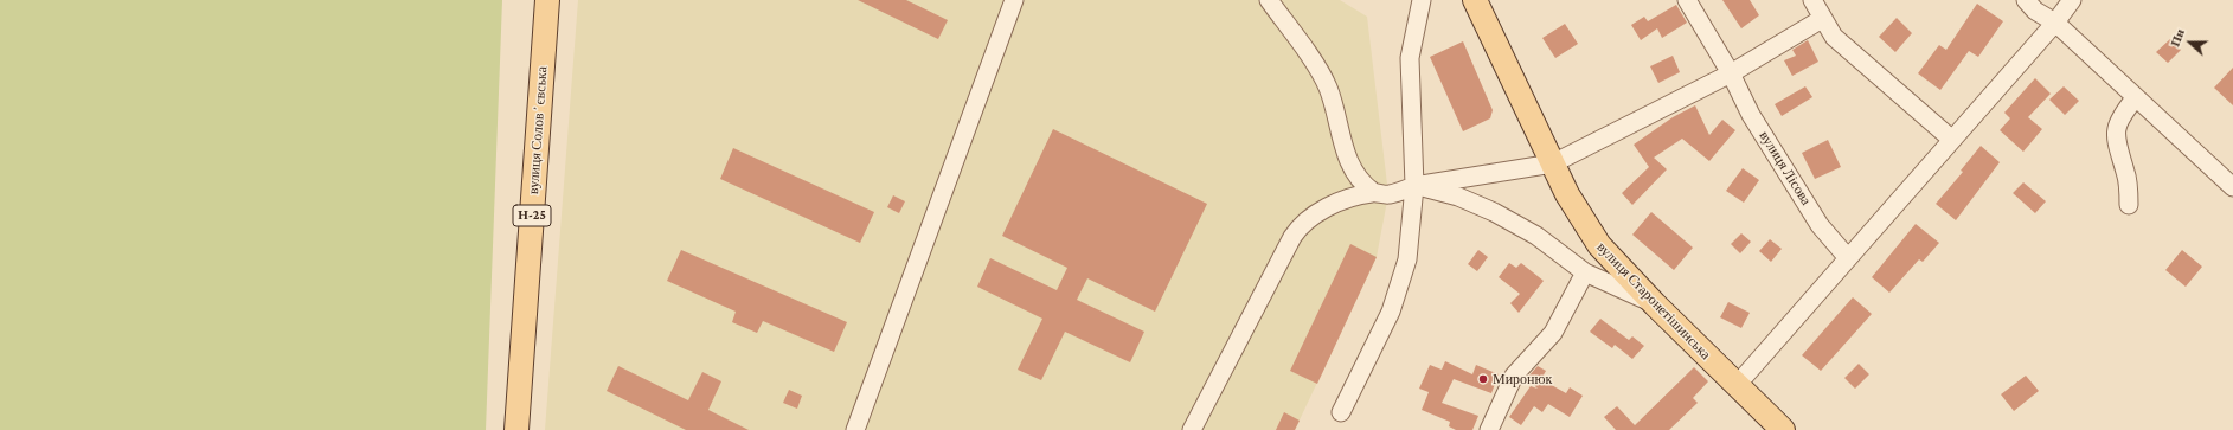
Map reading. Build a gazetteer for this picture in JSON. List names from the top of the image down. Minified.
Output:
{"streets":{"main road":["вулиця Соловʼєвська","Н-25","вулиця Старонетішинська"],"street":["вулиця Лісова"]},"places":["Миронюк"],"north":"left"}
